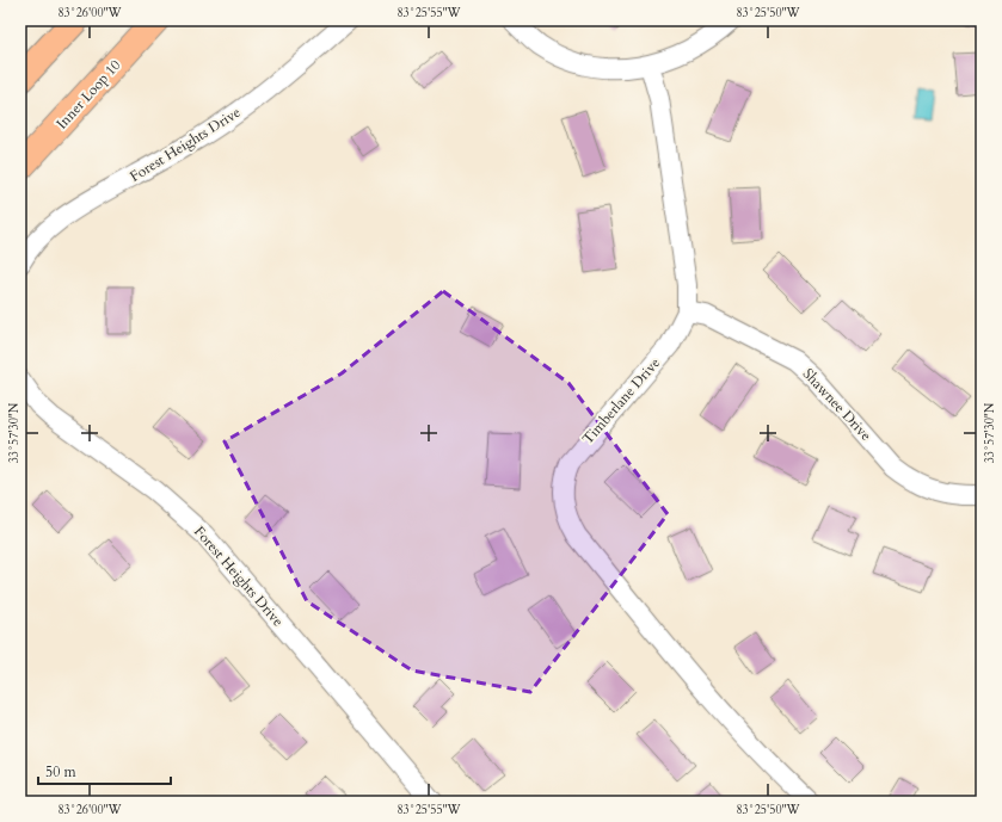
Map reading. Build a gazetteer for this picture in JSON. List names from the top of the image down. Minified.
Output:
{"streets":{"highway":["Inner Loop 10"],"street":["Forest Heights Drive","Timberlane Drive","Shawnee Drive"]},"crossings":[["Timberlane Drive","Shawnee Drive"]],"scale_bar":"50 m","coordinates":["83°26'00\"W","83°25'55\"W","83°25'50\"W","33°57'30\"N"]}
